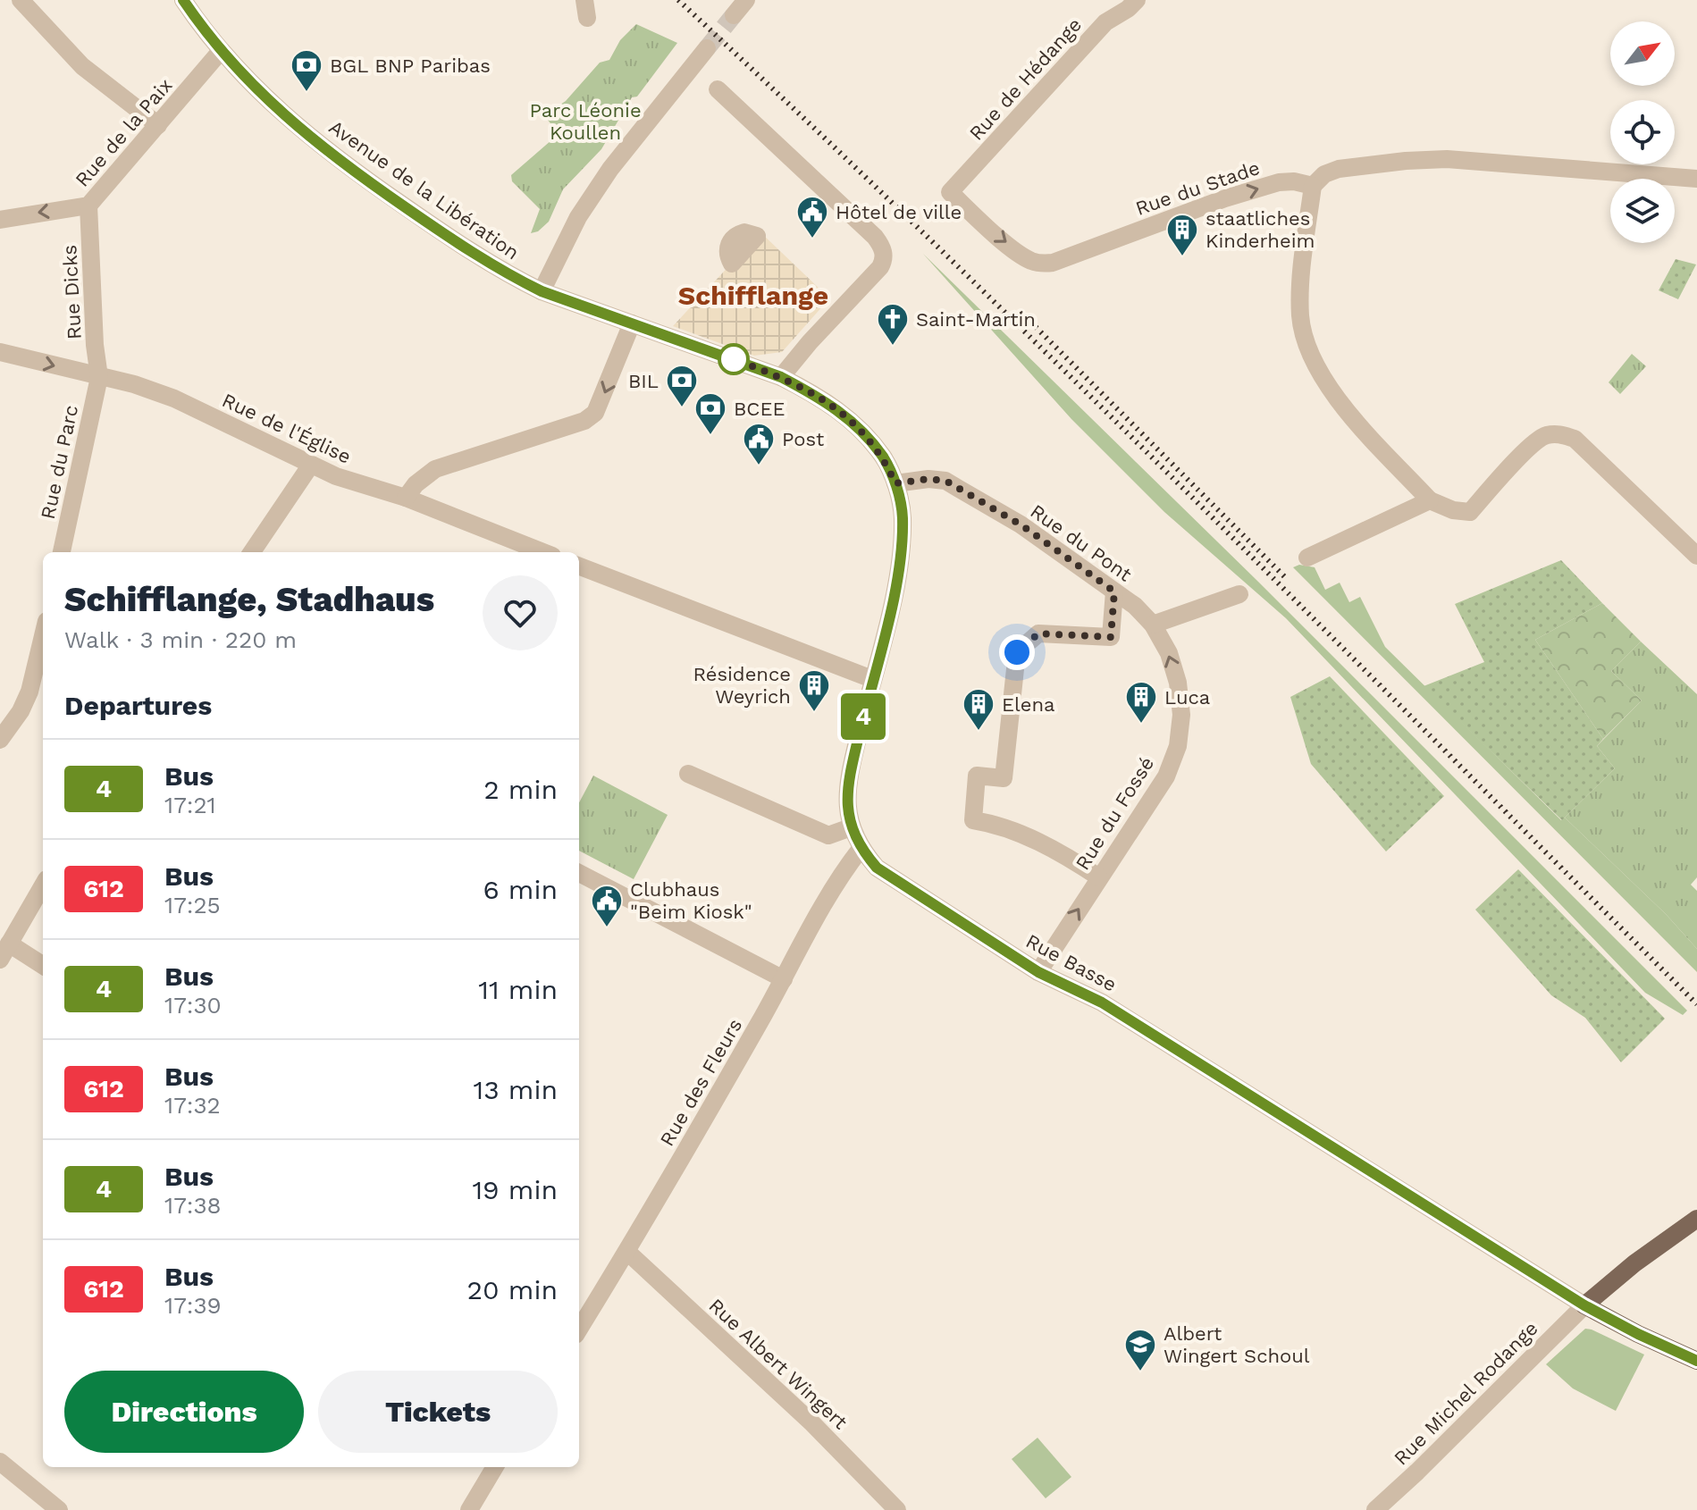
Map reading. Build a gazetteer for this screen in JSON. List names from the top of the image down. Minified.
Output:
{"streets":{"street":["Rue de Hédange","Rue de la Paix","Rue du Stade","Avenue de la Libération","Rue Dicks","Rue de l'Église","Rue du Parc","Rue du Pont","Rue du Fossé","Rue Basse","Rue des Fleurs","Rue Albert Wingert","Rue Michel Rodange"]},"crossings":[["Rue de Hédange","Rue du Stade"],["Rue de la Paix","Avenue de la Libération"],["Rue de la Paix","Rue Dicks"],["Avenue de la Libération","Rue du Pont"],["Avenue de la Libération","Rue Basse"],["Rue Dicks","Rue de l'Église"],["Rue Dicks","Rue du Parc"],["Rue de l'Église","Rue du Parc"],["Rue du Pont","Rue du Fossé"],["Rue du Pont","Rue Basse"],["Rue du Fossé","Rue Basse"],["Rue Basse","Rue des Fleurs"],["Rue Basse","Rue Michel Rodange"],["Rue des Fleurs","Rue Albert Wingert"]],"one_way":["Rue du Stade","Rue du Fossé"],"districts":["Schifflange"],"parks":["Parc Léonie Koullen"],"places":{"bank":["BGL BNP Paribas","BIL","BCEE"],"public building":["Hôtel de ville","Post","Clubhaus \"Beim Kiosk\""],"building":["staatliches Kinderheim","Résidence Weyrich","Luca","Elena"],"church":["Saint-Martin"],"school or university":["Albert Wingert Schoul"]},"lines":["bus line 4"],"north":"top right","page":{"on_map":"4","heading":[["Schifflange, Stadhaus","Walk · 3 min · 220 m"],"Departures"],"list":[{"mark":"4","name":"Bus","note":"17:21","value":"2 min"},{"mark":"612","name":"Bus","note":"17:25","value":"6 min"},{"mark":"4","name":"Bus","note":"17:30","value":"11 min"},{"mark":"612","name":"Bus","note":"17:32","value":"13 min"},{"mark":"4","name":"Bus","note":"17:38","value":"19 min"},{"mark":"612","name":"Bus","note":"17:39","value":"20 min"}],"buttons":["Directions","Tickets"]}}
